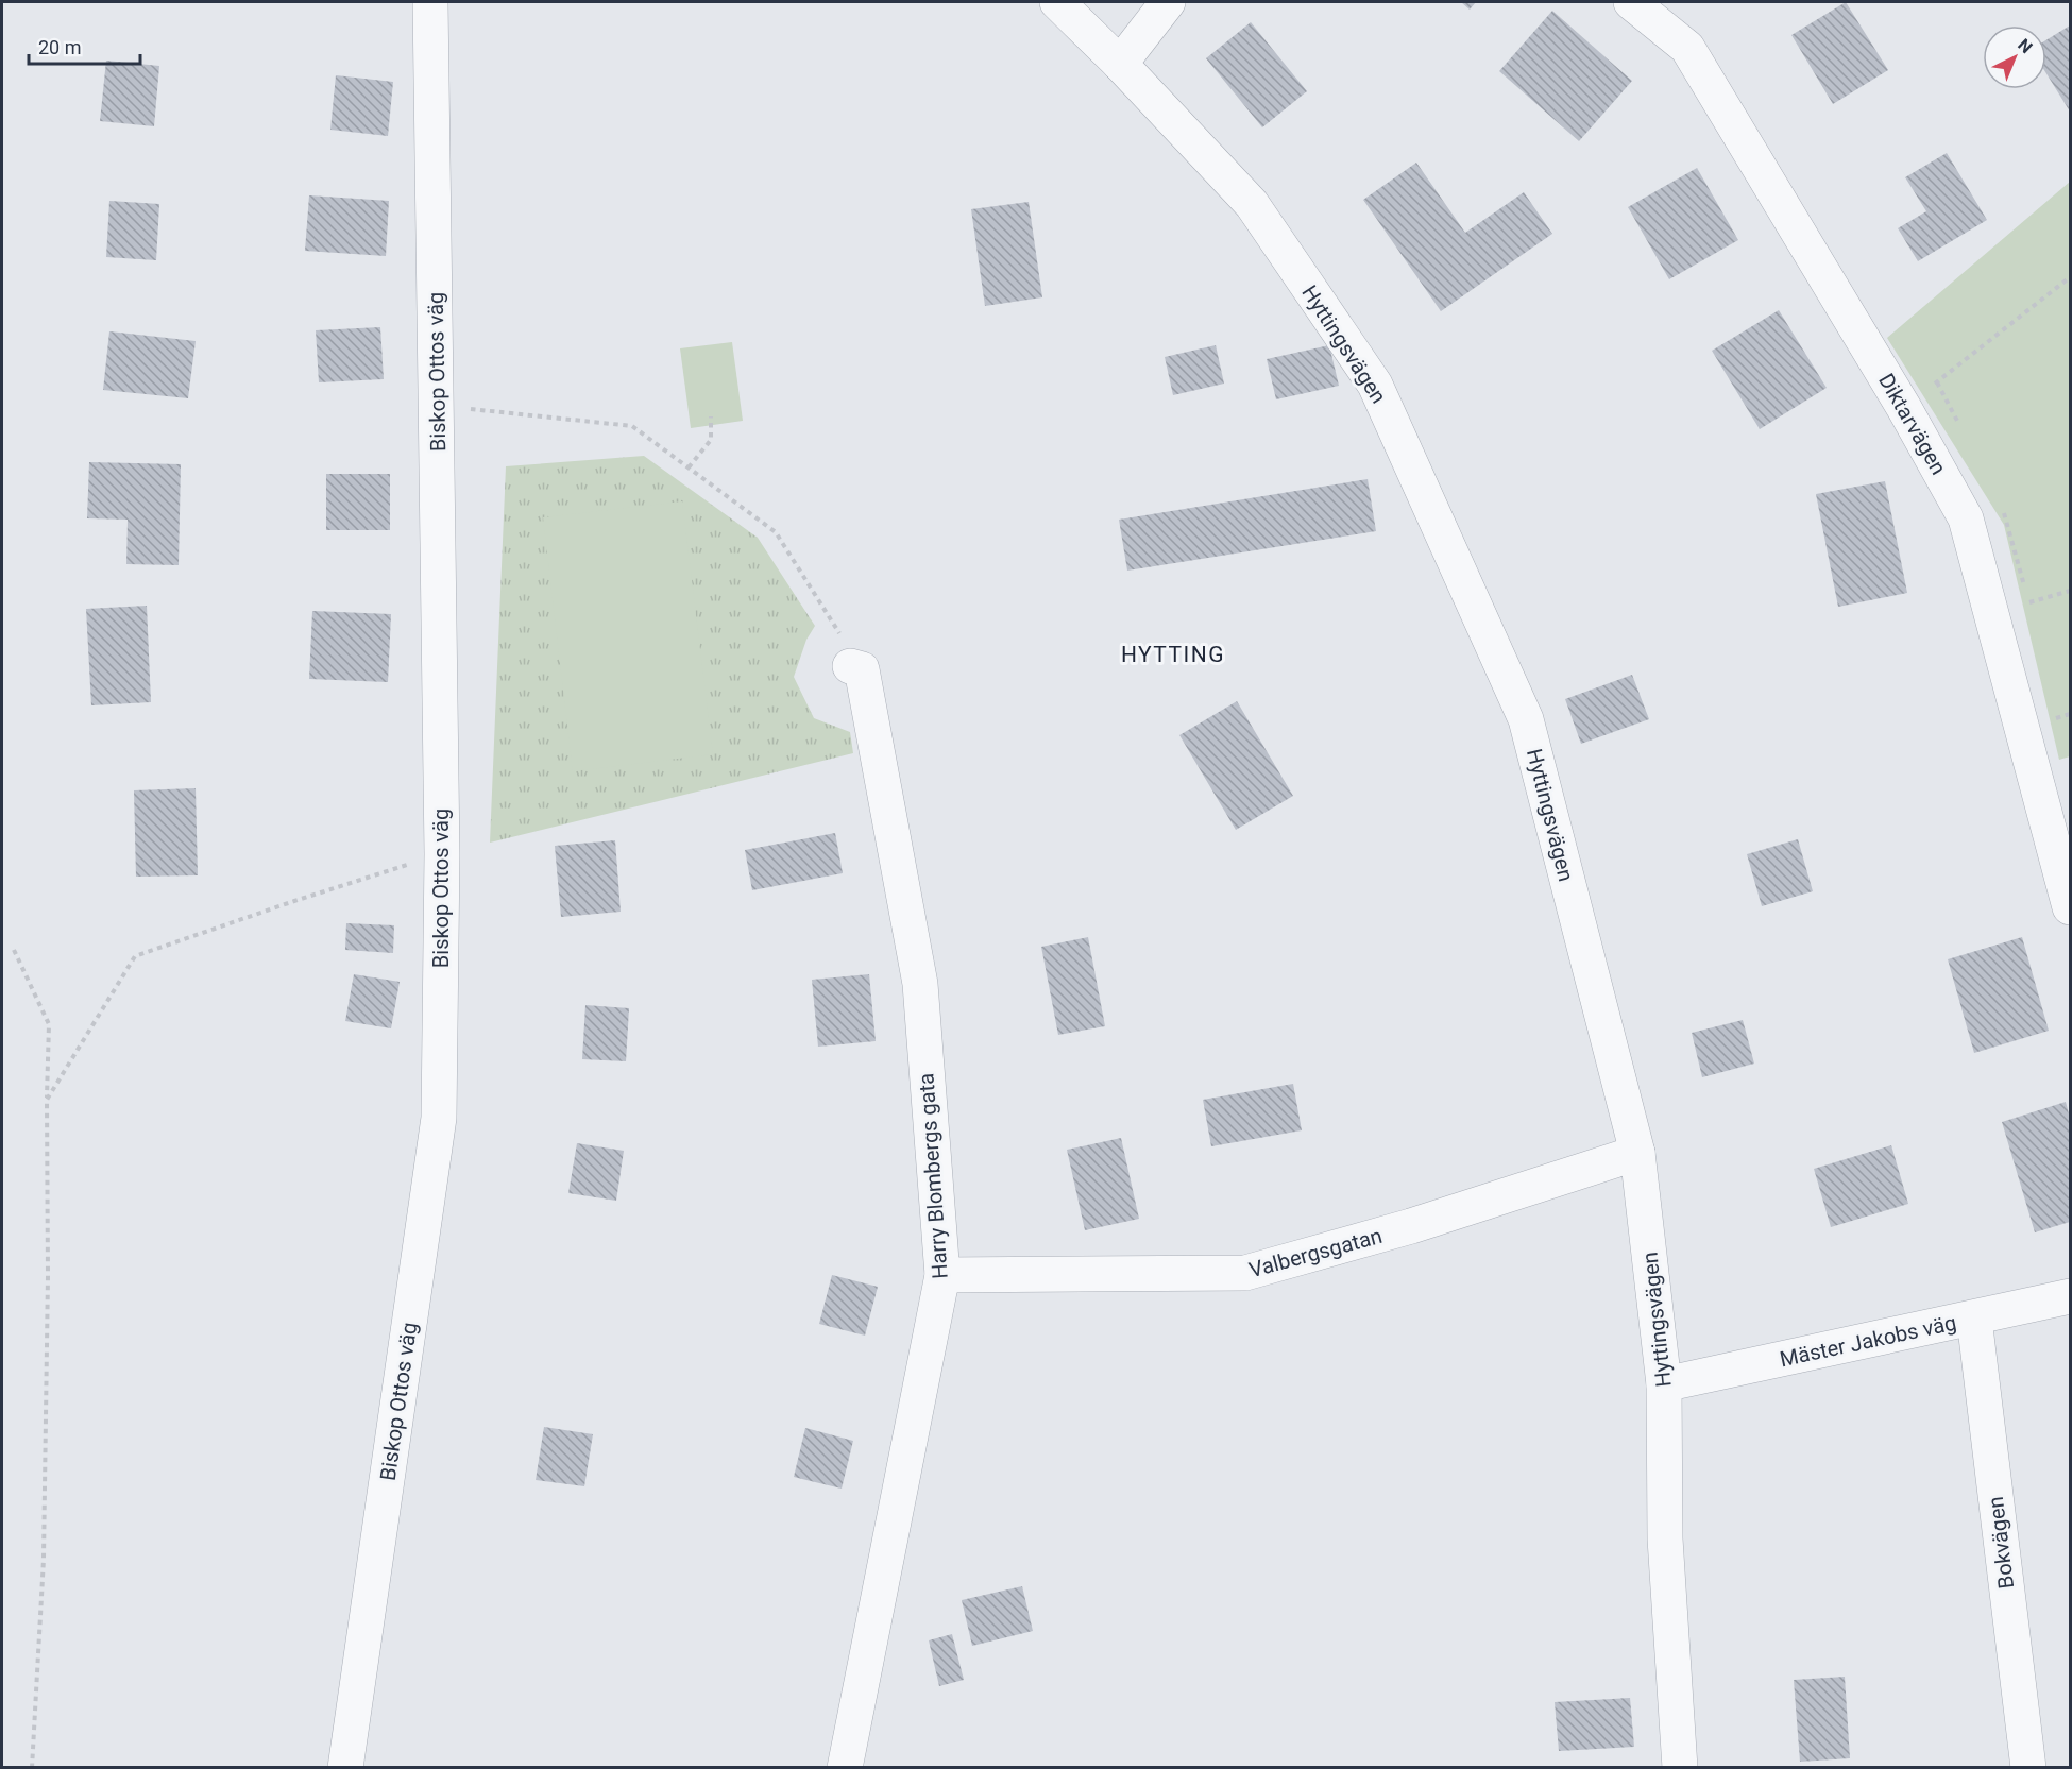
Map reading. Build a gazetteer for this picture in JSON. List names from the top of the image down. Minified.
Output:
{"streets":{"street":["Hyttingsvägen","Biskop Ottos väg","Diktarvägen","Harry Blombergs gata","Valbergsgatan","Mäster Jakobs väg","Bokvägen"]},"crossings":[["Hyttingsvägen","Valbergsgatan"],["Hyttingsvägen","Mäster Jakobs väg"],["Harry Blombergs gata","Valbergsgatan"],["Mäster Jakobs väg","Bokvägen"]],"districts":["HYTTING"],"scale_bar":"20 m","north":"top right"}
